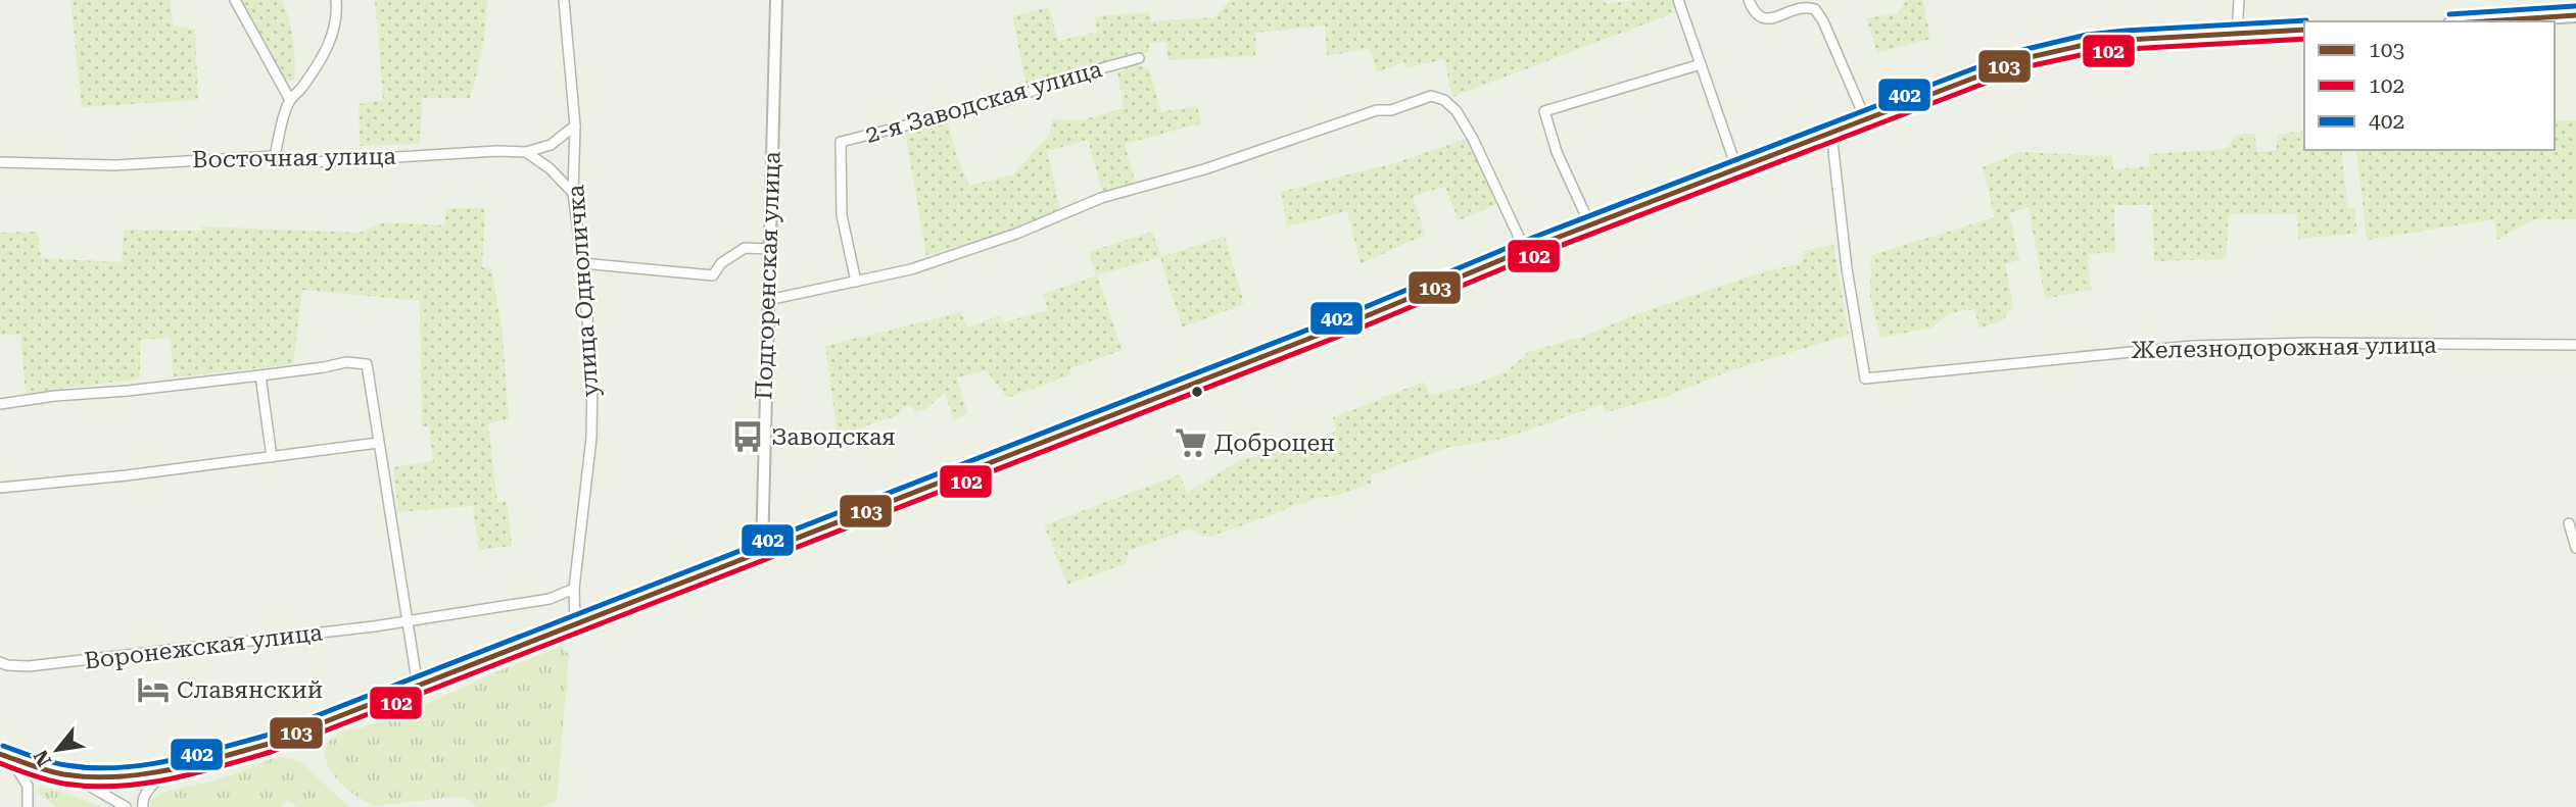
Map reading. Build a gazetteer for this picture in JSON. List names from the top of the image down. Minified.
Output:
{"streets":{"street":["2-я Заводская улица","Восточная улица","Подгоренская улица","улица Одноличка","Железнодорожная улица","Воронежская улица"]},"crossings":[["улица Одноличка","Воронежская улица"]],"places":{"bus stop":["Заводская"],"supermarket":["Доброцен"],"hotel":["Славянский"]},"lines":["transit line 402","transit line 103","transit line 102"],"legend":["103","102","402"],"north":"bottom left"}
